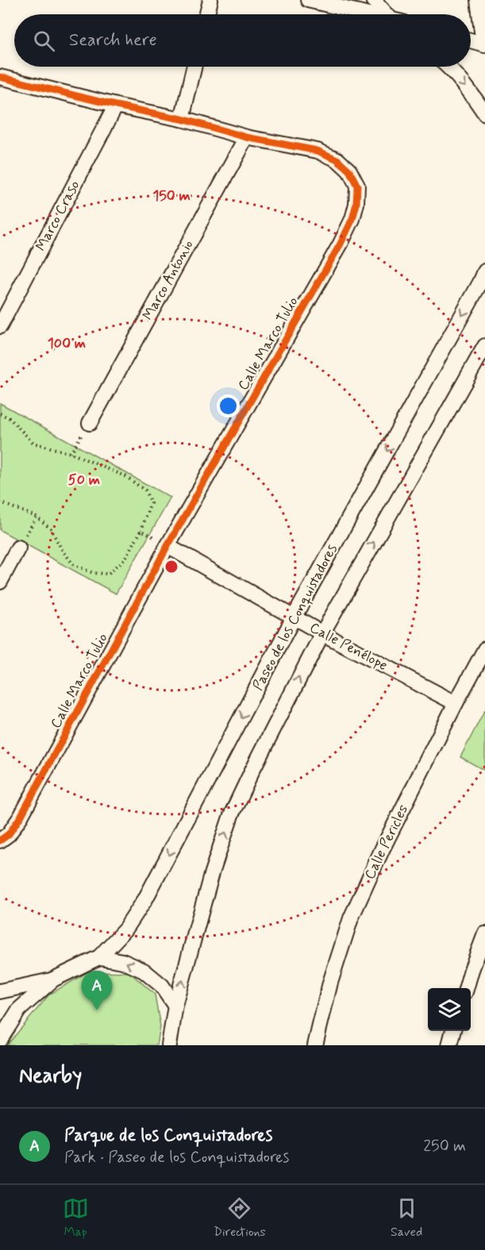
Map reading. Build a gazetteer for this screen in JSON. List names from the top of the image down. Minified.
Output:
{"streets":{"street":["Marco Craso","Marco Antonio","Calle Marco Tulio","Paseo de los Conquistadores","Calle Penélope","Calle Pericles"]},"crossings":[["Marco Craso","Calle Marco Tulio"],["Marco Antonio","Calle Marco Tulio"],["Calle Marco Tulio","Calle Penélope"],["Paseo de los Conquistadores","Calle Penélope"],["Calle Penélope","Calle Pericles"]],"page":{"search":"Search here","pins":"A","heading":"Nearby","list":[{"mark":"A","name":"Parque de los Conquistadores","note":"Park · Paseo de los Conquistadores","value":"250 m"}],"nav":["Map","Directions","Saved"]},"rings":["150 m","100 m","50 m"]}
